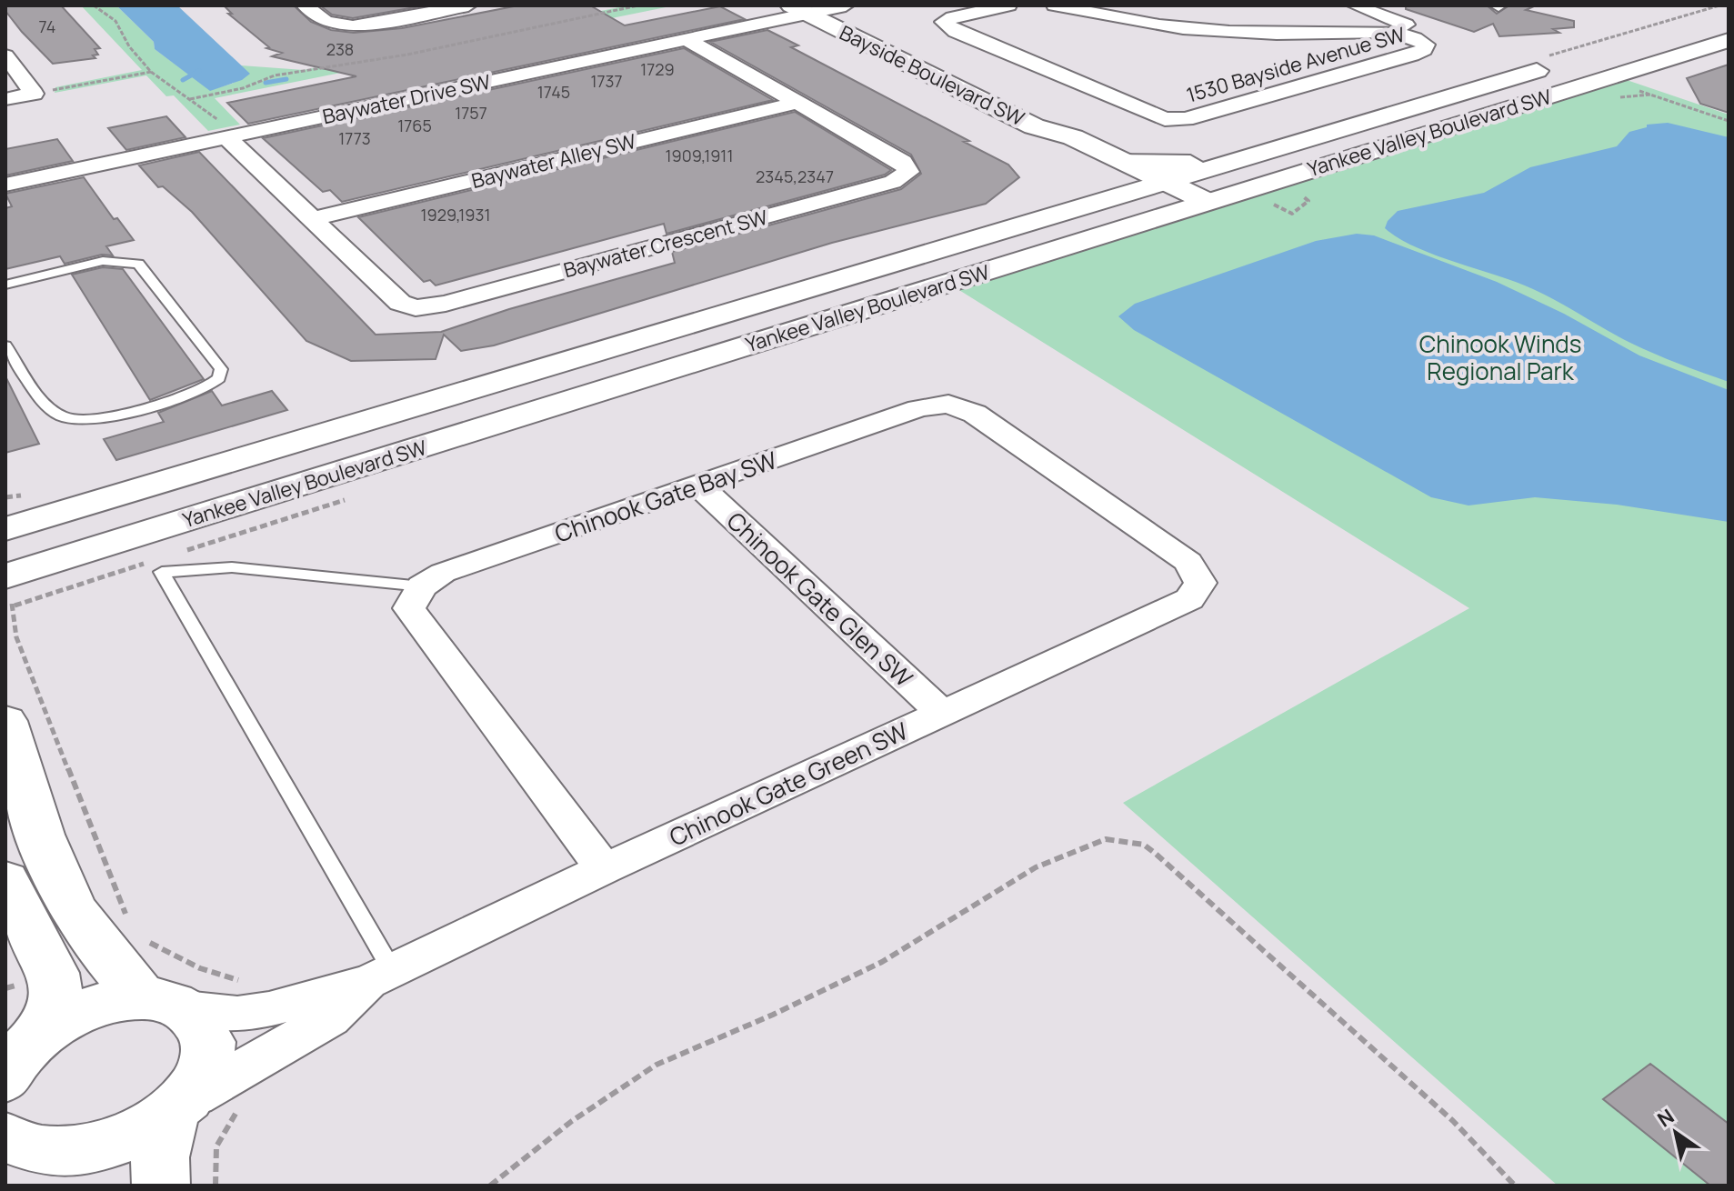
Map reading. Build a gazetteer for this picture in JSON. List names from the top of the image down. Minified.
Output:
{"streets":{"main road":["Bayside Boulevard SW","Yankee Valley Boulevard SW"],"street":["1530 Bayside Avenue SW","Baywater Drive SW","Baywater Alley SW","Baywater Crescent SW","Chinook Gate Bay SW","Chinook Gate Glen SW","Chinook Gate Green SW"]},"crossings":[["Bayside Boulevard SW","Baywater Drive SW"],["Bayside Boulevard SW","Yankee Valley Boulevard SW"],["Baywater Drive SW","Baywater Crescent SW"],["Baywater Alley SW","Baywater Crescent SW"],["Chinook Gate Bay SW","Chinook Gate Glen SW"],["Chinook Gate Bay SW","Chinook Gate Green SW"],["Chinook Gate Glen SW","Chinook Gate Green SW"]],"parks":["Chinook Winds Regional Park"],"house_numbers":["74","238","1729","1737","1745","1757","1765","1773","1909,1911","2345,2347","1929,1931"],"north":"top left"}
